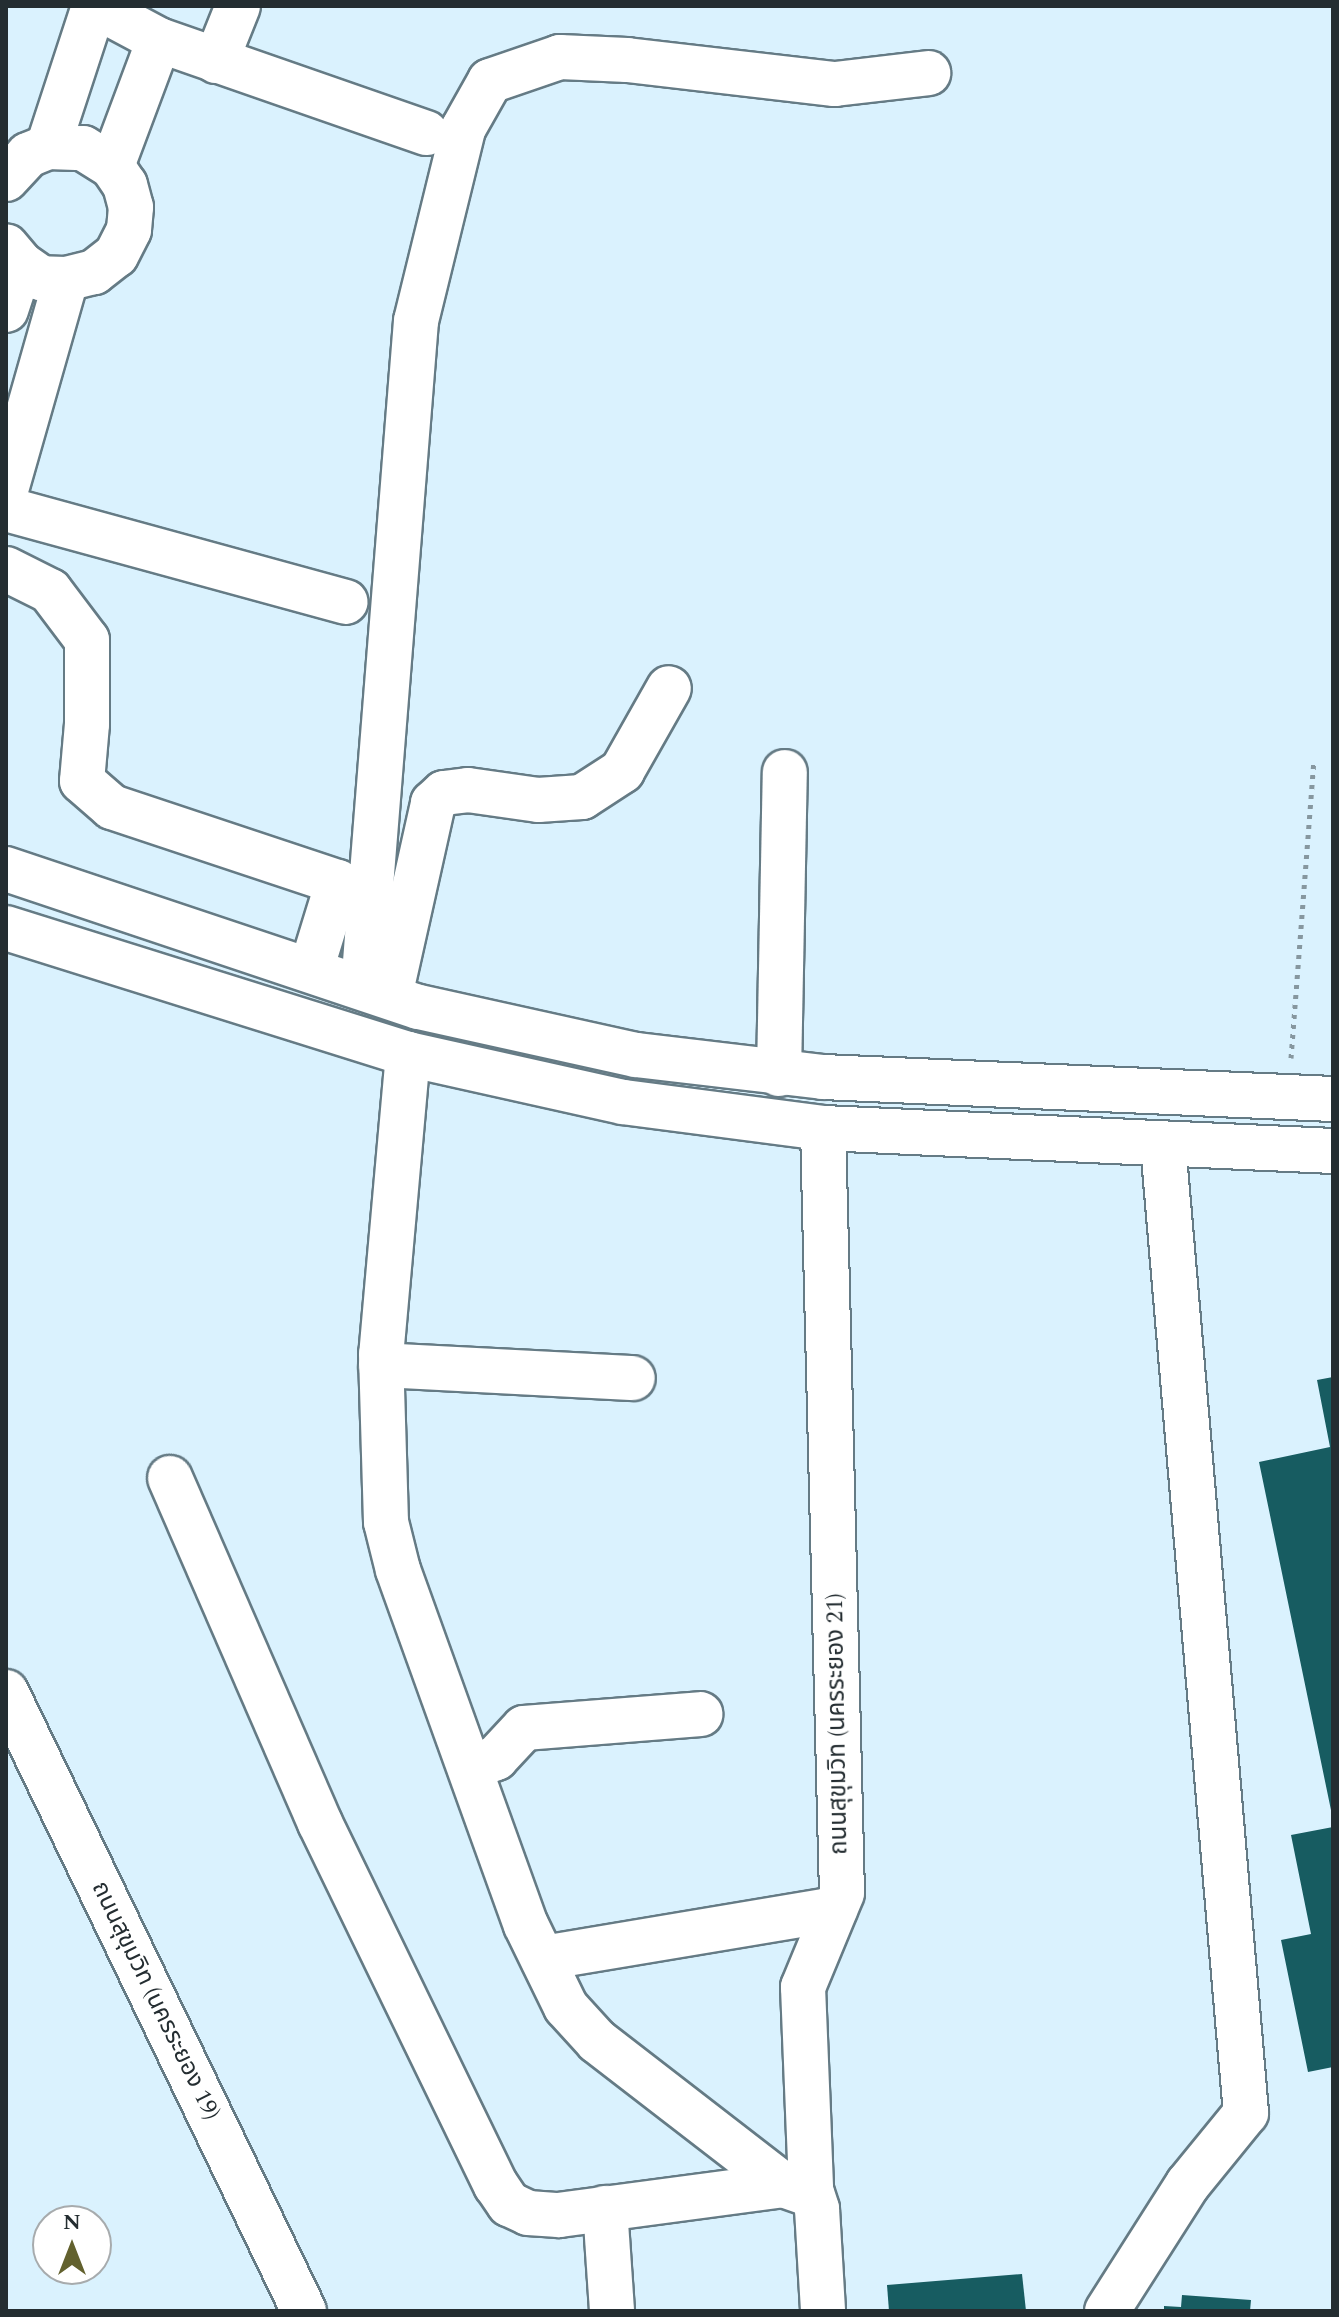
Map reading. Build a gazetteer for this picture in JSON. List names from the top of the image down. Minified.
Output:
{"streets":{"street":["ถนนสุขุมวิท (นครระยอง 21)","ถนนสุขุมวิท (นครระยอง 19)"]},"north":"top"}
